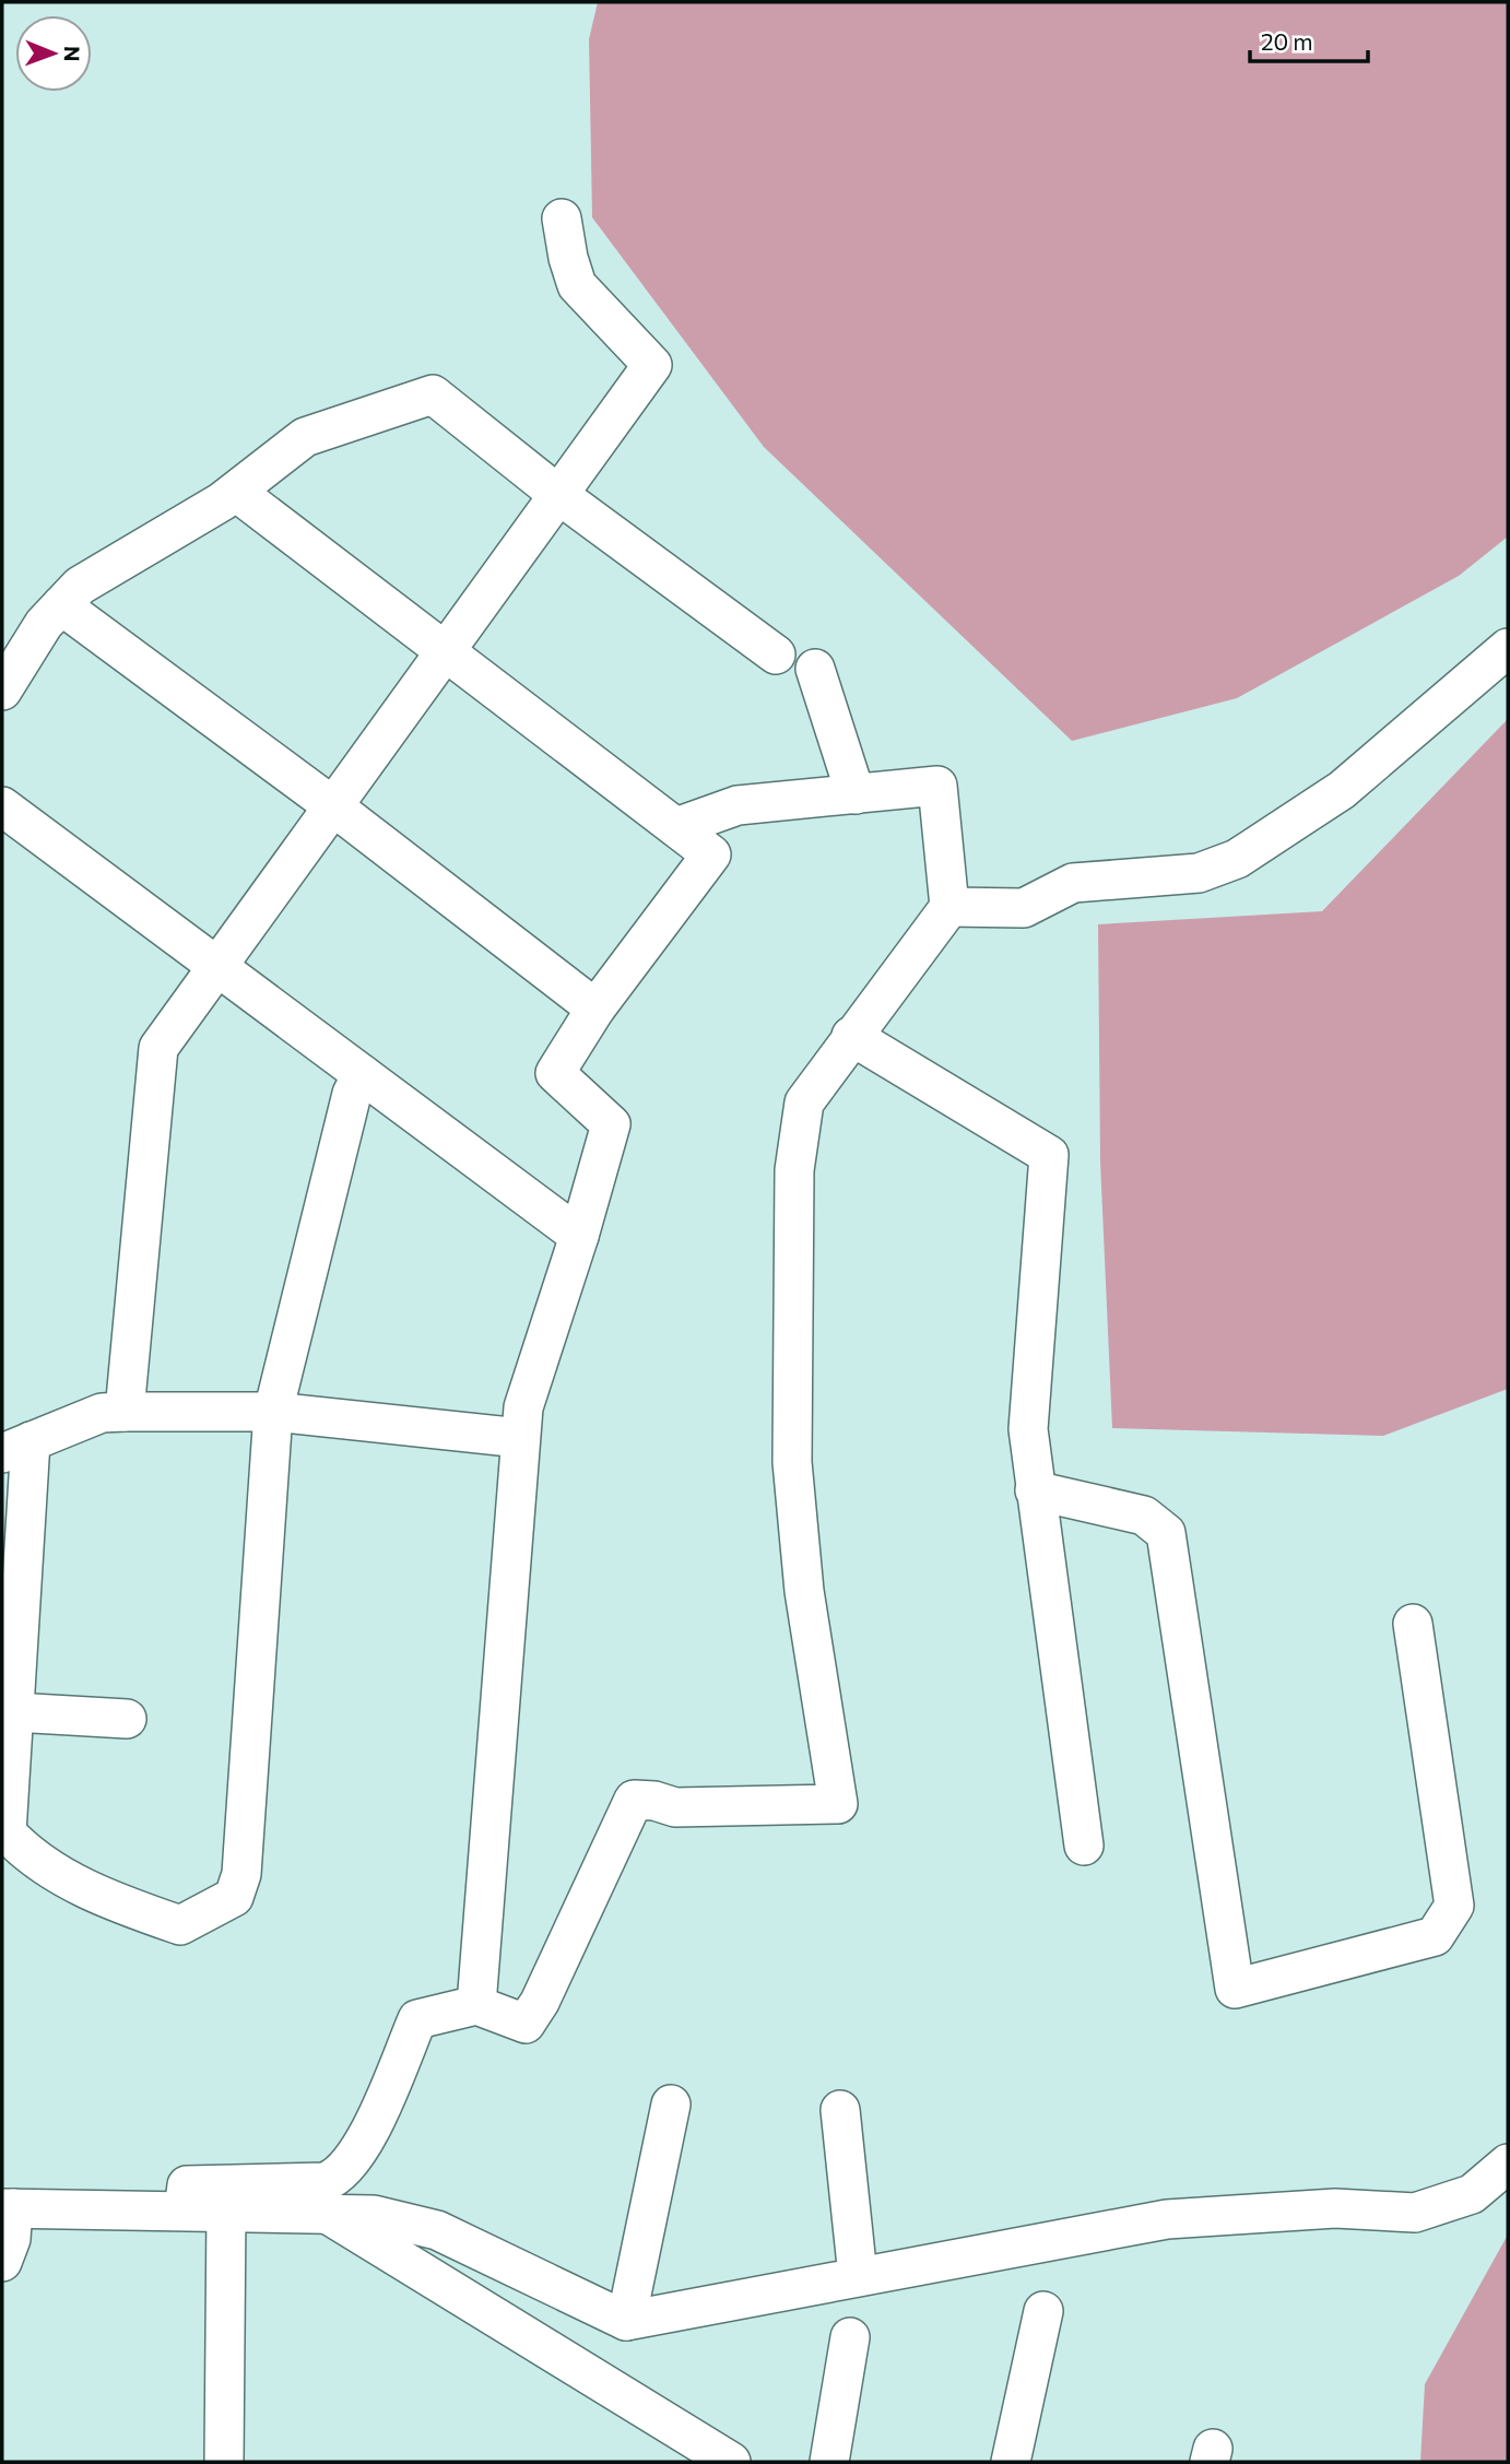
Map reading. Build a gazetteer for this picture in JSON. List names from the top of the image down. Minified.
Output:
{"scale_bar":"20 m","north":"right"}
